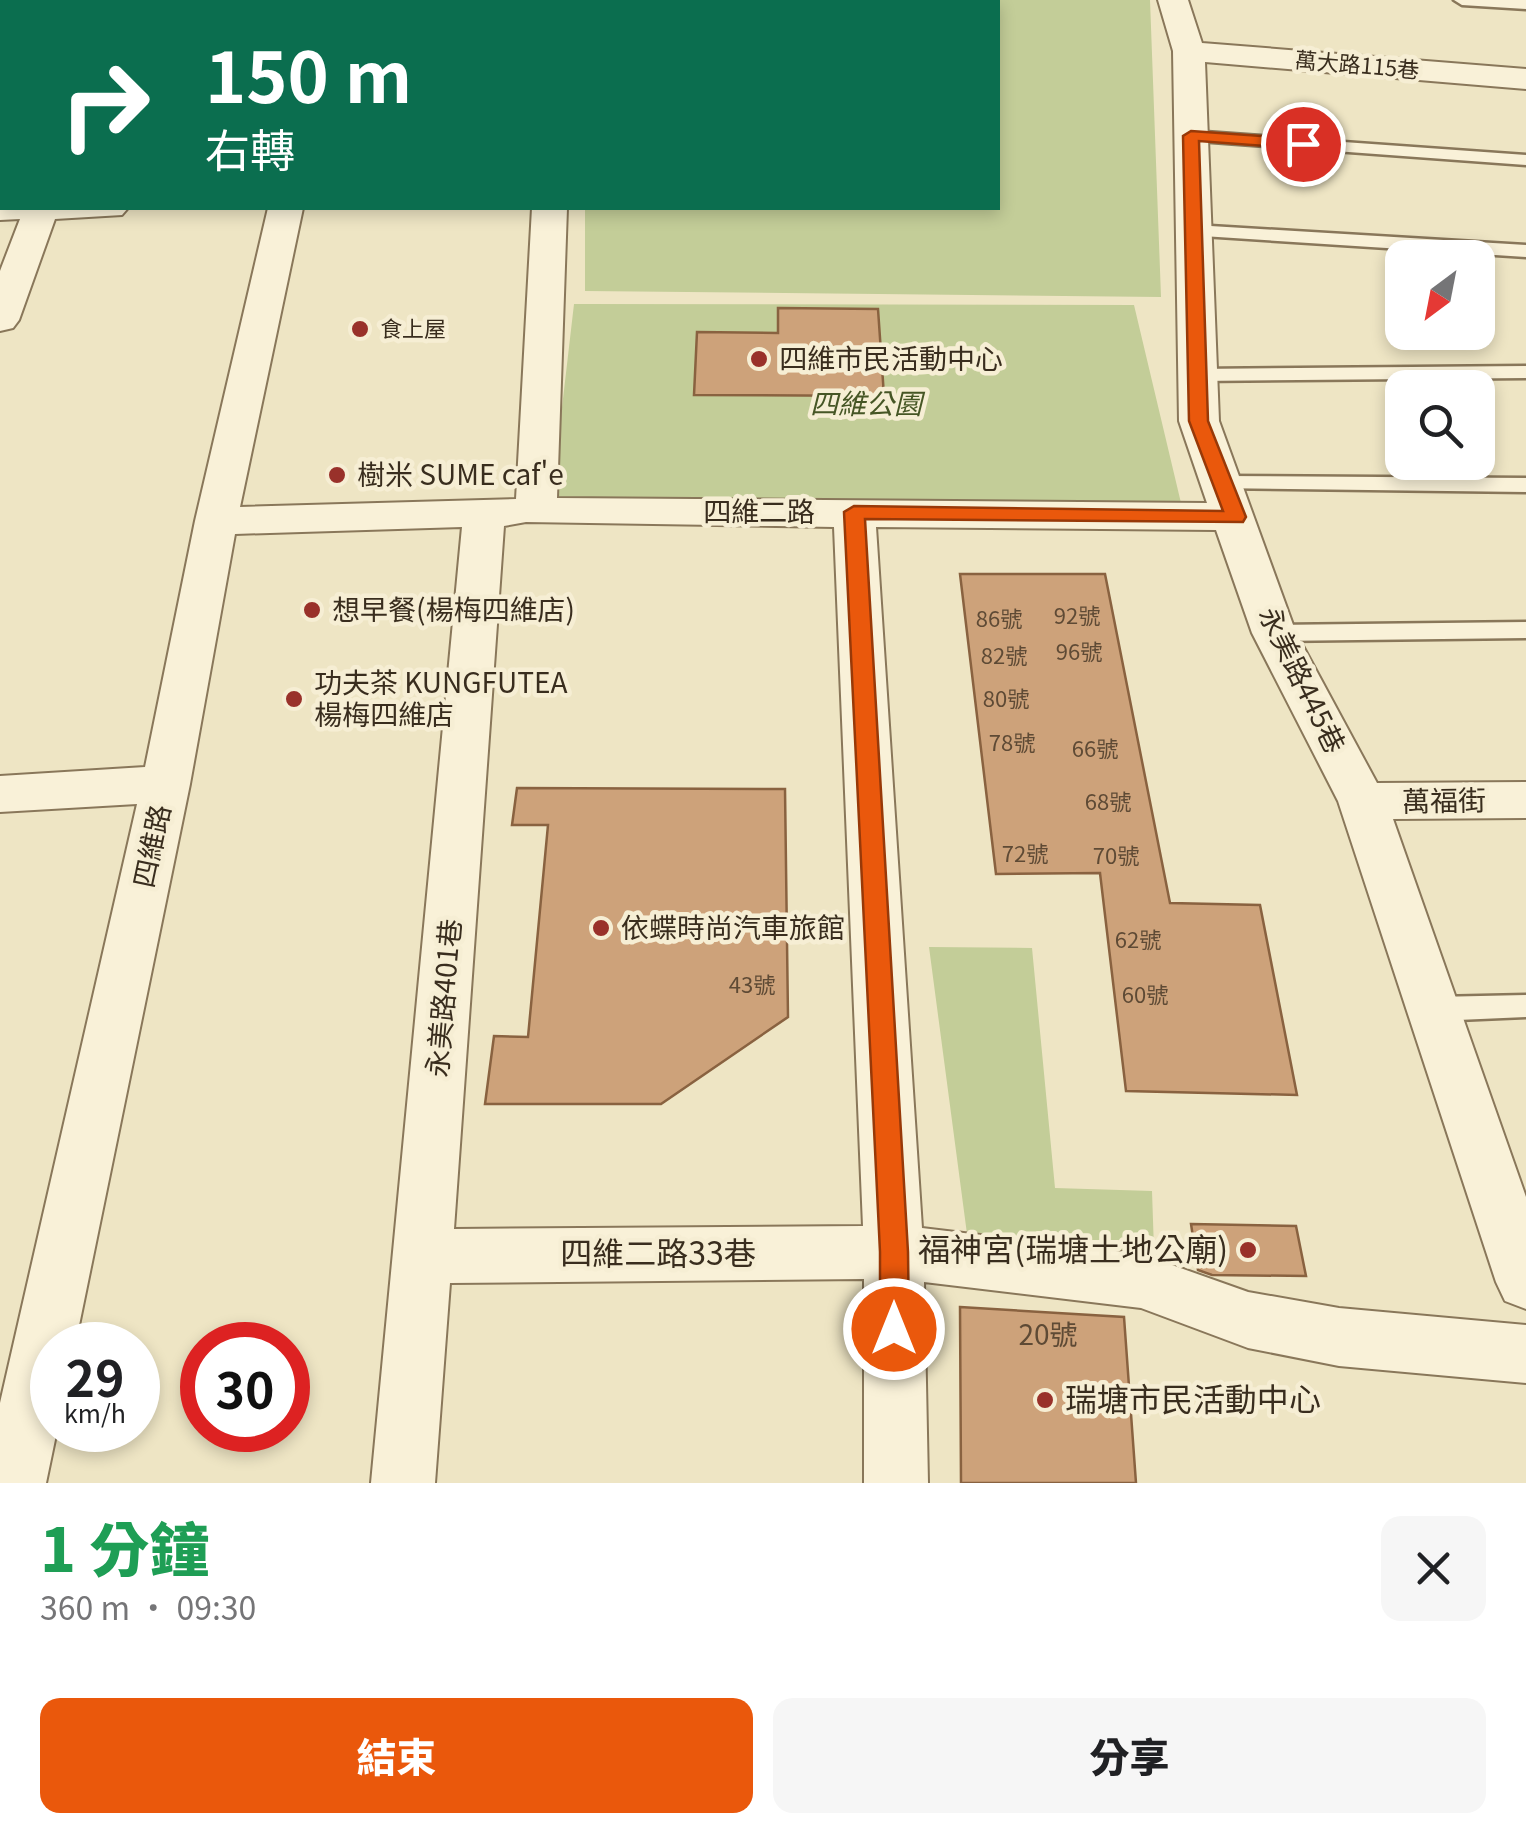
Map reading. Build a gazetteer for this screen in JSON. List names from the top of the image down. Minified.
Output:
{"streets":{"street":["萬大路115巷","四維二路","永美路445巷","萬福街","四維路","永美路401巷","四維二路33巷"]},"crossings":[["萬大路115巷","永美路445巷"],["四維二路","四維路"],["四維二路","永美路401巷"],["四維二路","四維二路33巷"],["永美路445巷","萬福街"],["永美路401巷","四維二路33巷"]],"parks":["四維公園"],"places":["食上屋","四維市民活動中心","樹米 SUME caf'e","想早餐(楊梅四維店)","功夫茶 KUNGFUTEA 楊梅四維店","依蝶時尚汽車旅館","福神宮(瑞塘土地公廟)","瑞塘市民活動中心"],"house_numbers":["92號","86號","96號","82號","80號","78號","66號","68號","72號","70號","62號","43號","60號","20號"],"north":"bottom left","page":{"turn":["150 m","右轉"],"speed":"29 km/h","limit":"30","heading":["1 分鐘","360 m · 09:30"],"buttons":["結束","分享"]}}
